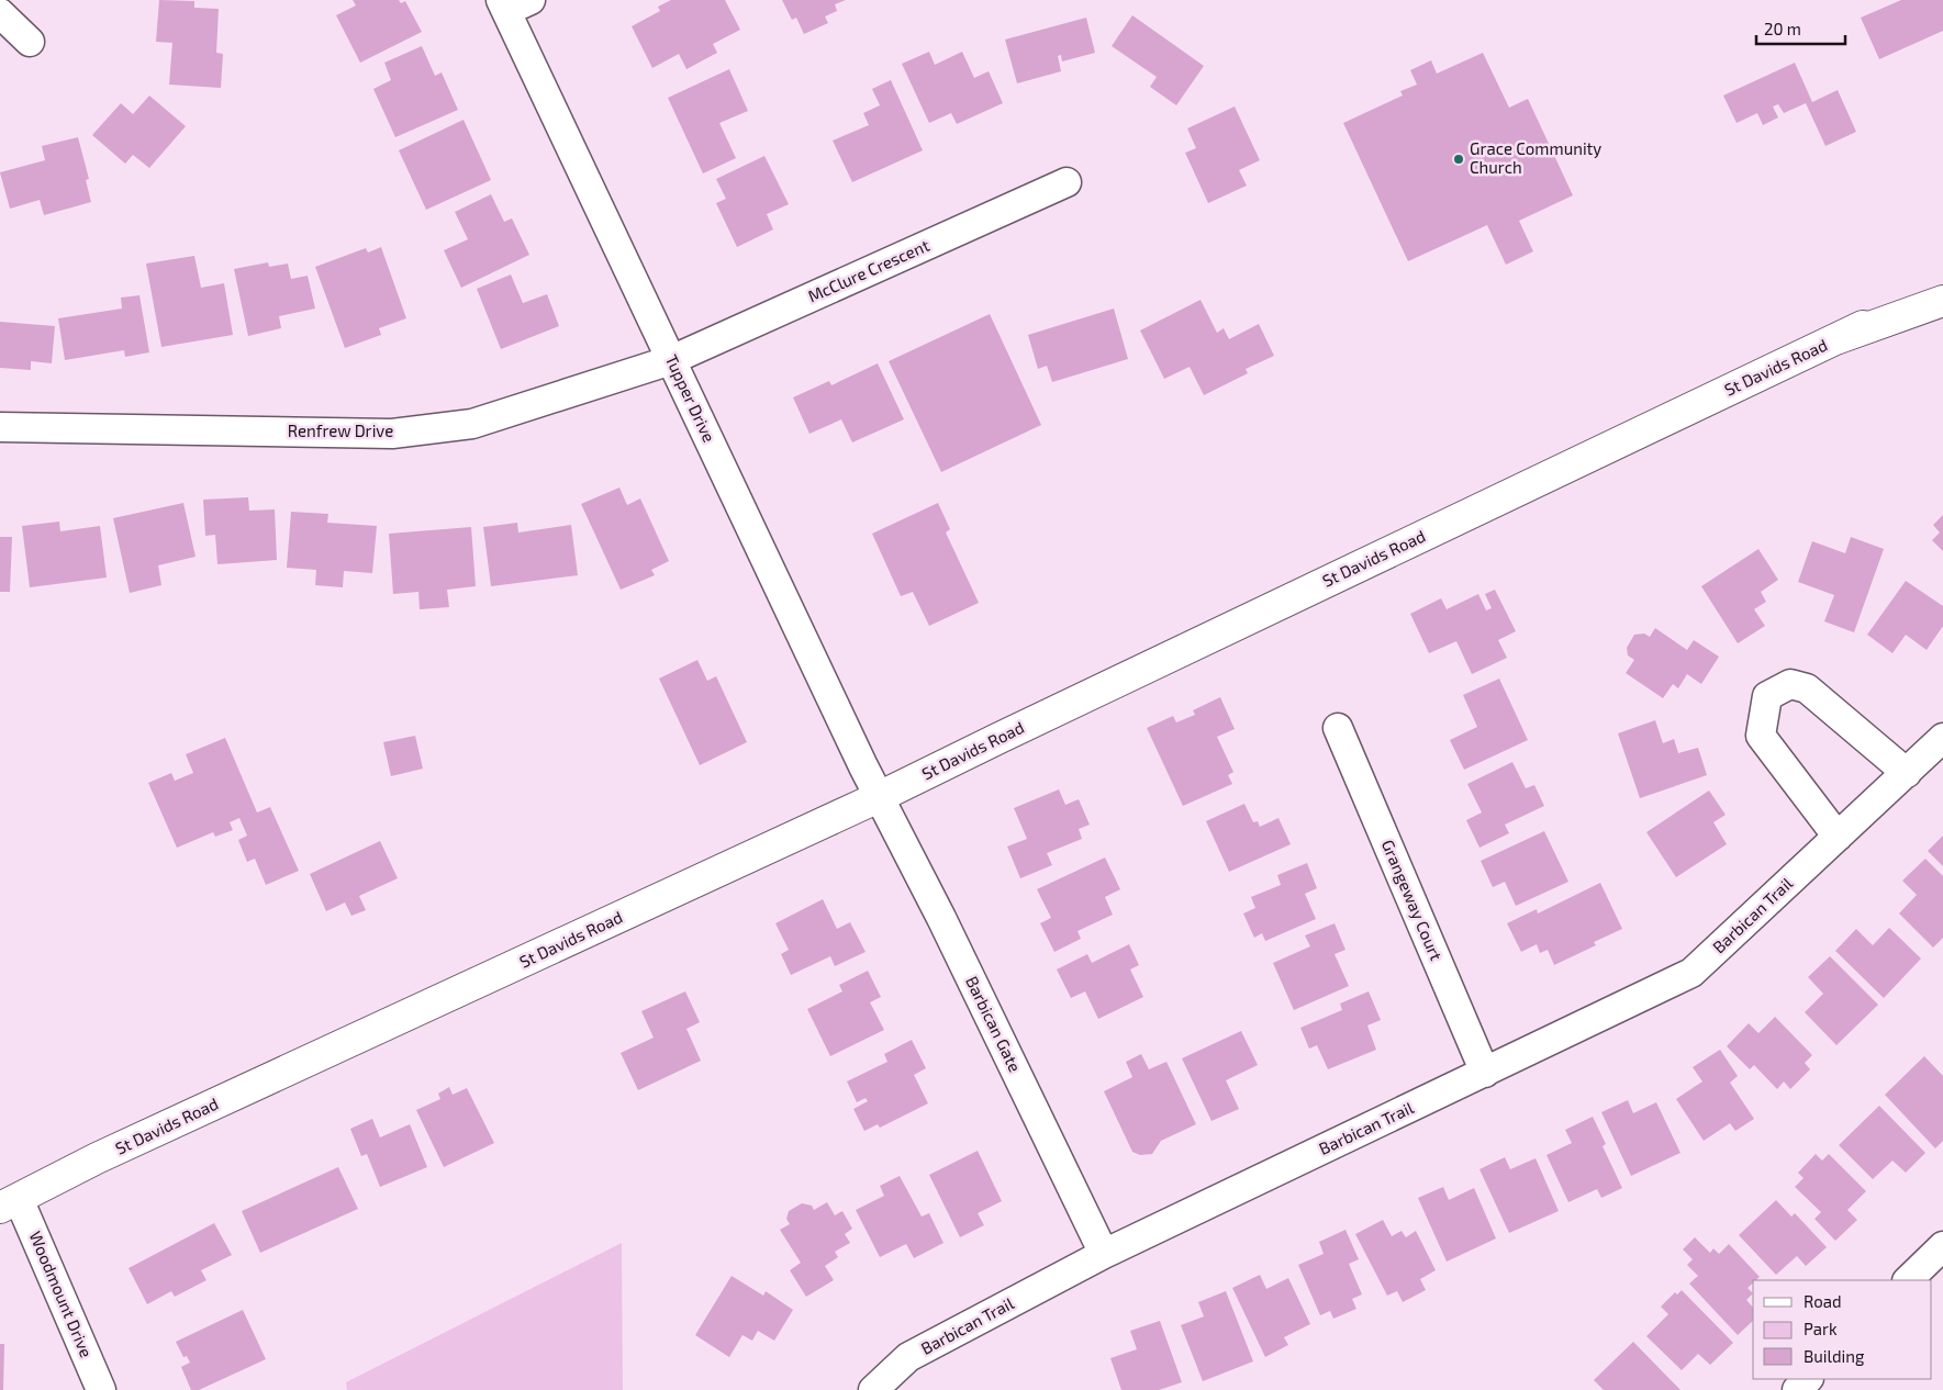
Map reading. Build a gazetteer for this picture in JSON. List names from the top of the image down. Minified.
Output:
{"streets":{"main road":["St Davids Road"],"street":["McClure Crescent","Tupper Drive","Renfrew Drive","Grangeway Court","Barbican Trail","Barbican Gate","Woodmount Drive"]},"crossings":[["McClure Crescent","Tupper Drive"],["McClure Crescent","Renfrew Drive"],["St Davids Road","Tupper Drive"],["St Davids Road","Barbican Gate"],["St Davids Road","Woodmount Drive"],["Tupper Drive","Renfrew Drive"],["Tupper Drive","Barbican Gate"],["Grangeway Court","Barbican Trail"],["Barbican Trail","Barbican Gate"]],"places":["Grace Community Church"],"legend":["Road","Park","Building"],"scale_bar":"20 m"}
